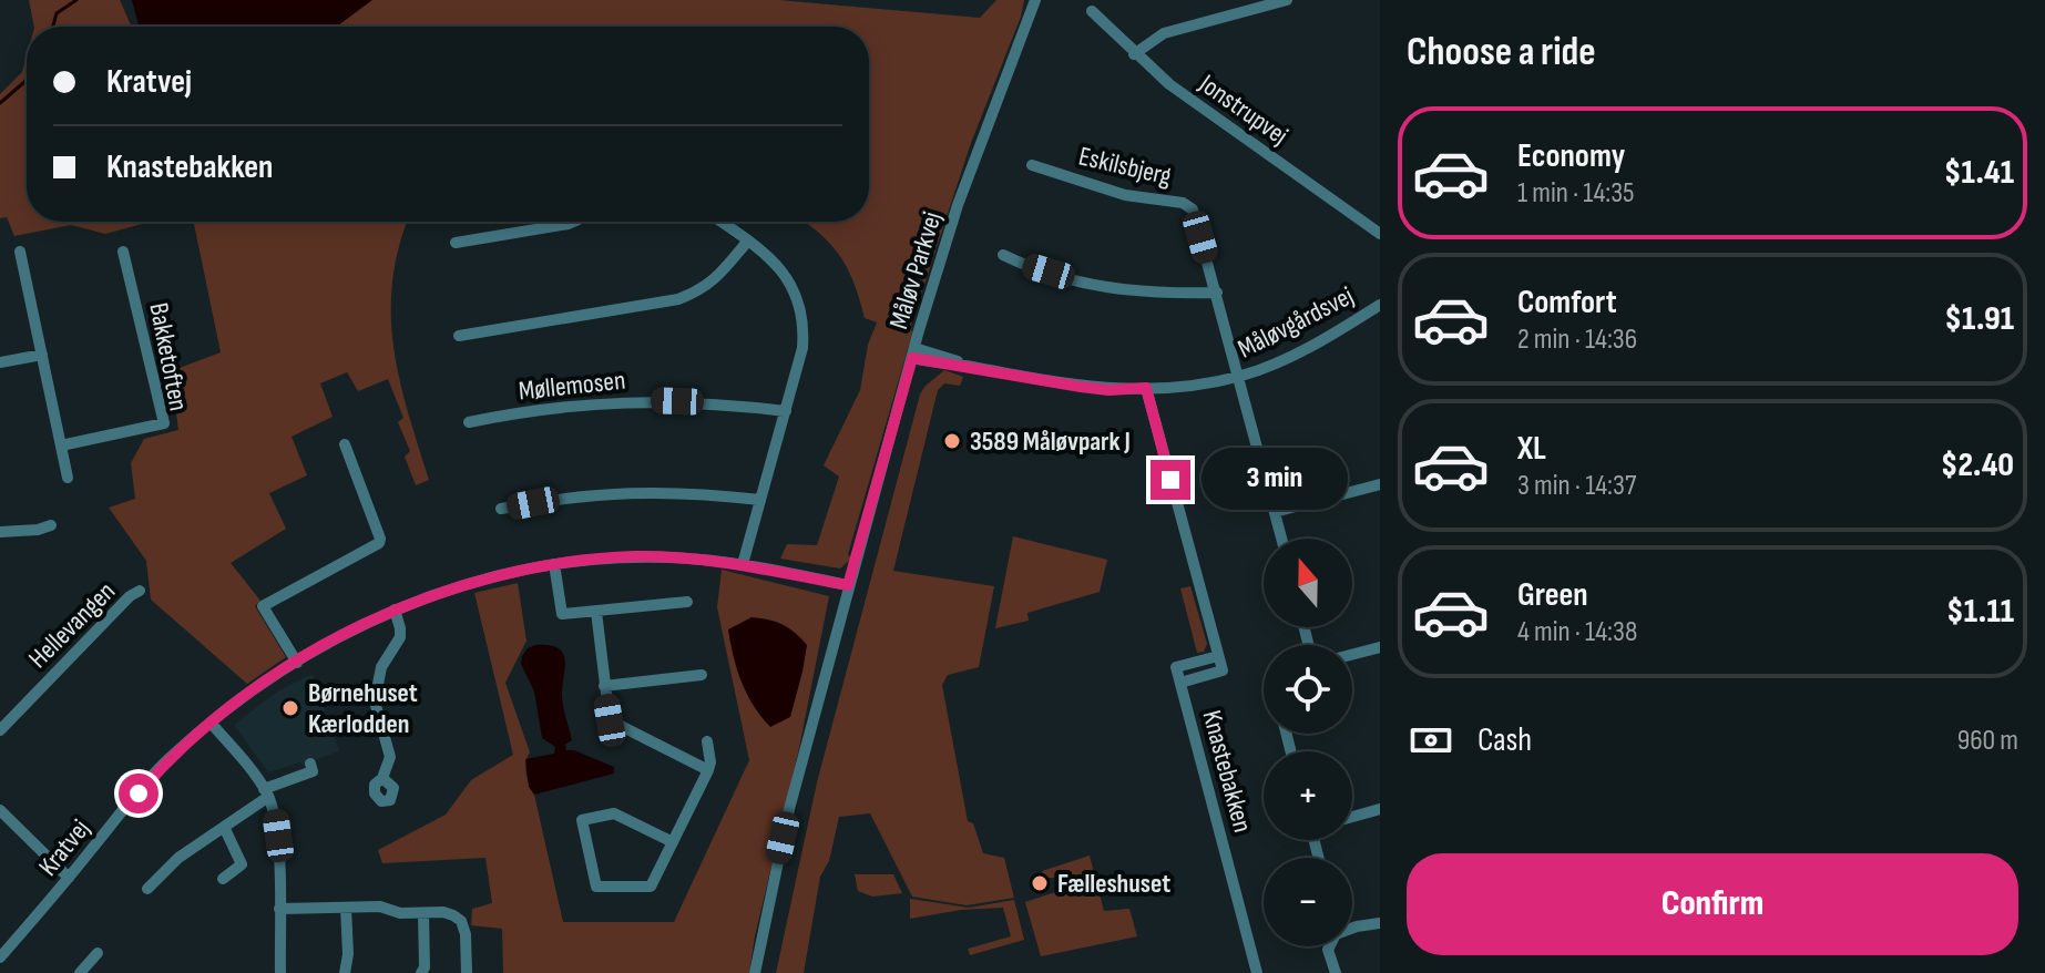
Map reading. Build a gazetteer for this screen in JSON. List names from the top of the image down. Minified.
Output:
{"streets":{"street":["Jonstrupvej","Eskilsbjerg","Måløv Parkvej","Måløvgårdsvej","Bakketoften","Møllemosen","Hellevangen","Knastebakken","Kratvej"]},"crossings":[["Eskilsbjerg","Måløvgårdsvej"],["Måløv Parkvej","Måløvgårdsvej"],["Måløv Parkvej","Kratvej"],["Måløvgårdsvej","Knastebakken"]],"places":["3589 Måløvpark J","Børnehuset Kærlodden","Fælleshuset"],"north":"top","page":{"heading":"Choose a ride","banner":["Kratvej","Knastebakken"],"list":[{"name":"Economy","note":"1 min · 14:35","value":"$1.41"},{"name":"Comfort","note":"2 min · 14:36","value":"$1.91"},{"name":"XL","note":"3 min · 14:37","value":"$2.40"},{"name":"Green","note":"4 min · 14:38","value":"$1.11"}],"bubble":"3 min","map_buttons":["+","−"],"pay":["Cash","960 m"],"buttons":"Confirm"}}
